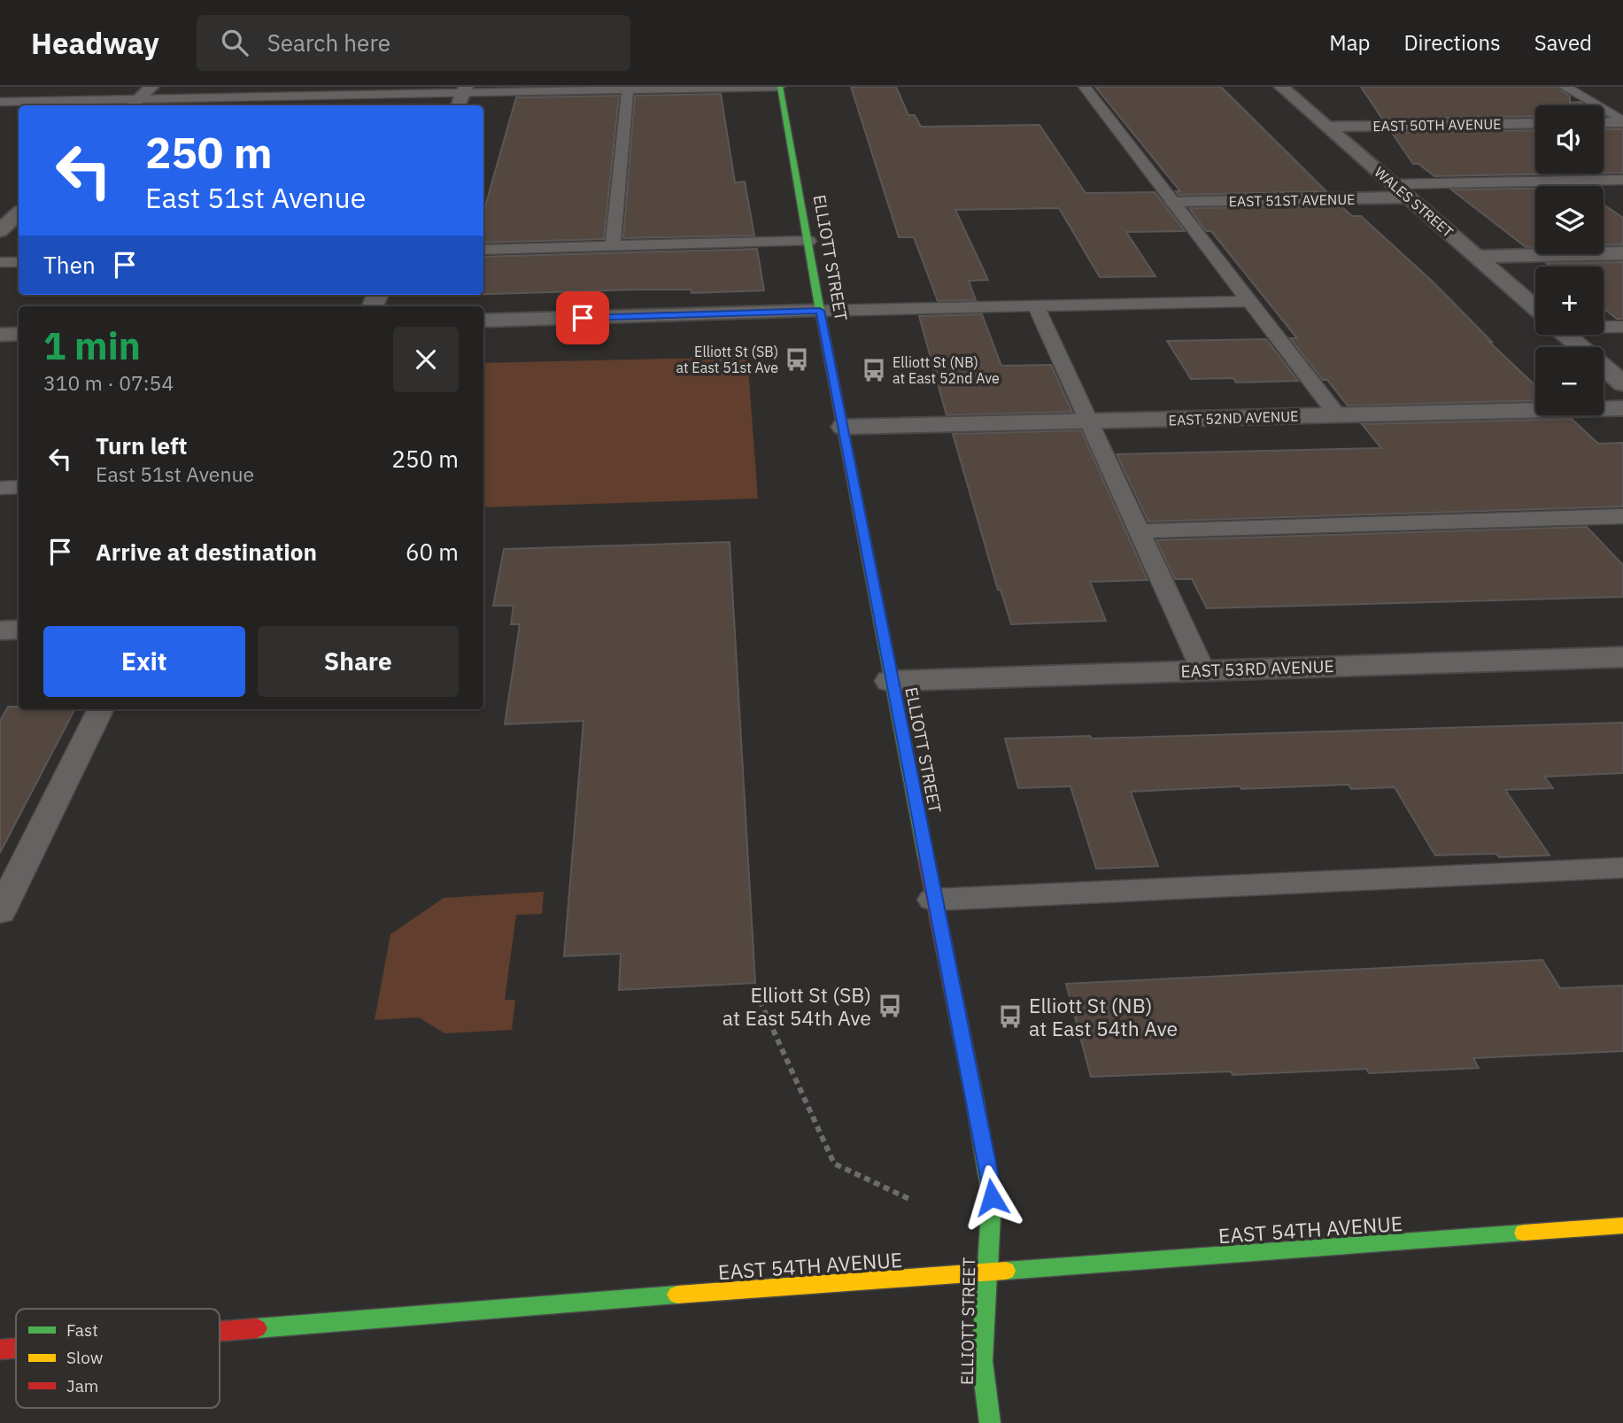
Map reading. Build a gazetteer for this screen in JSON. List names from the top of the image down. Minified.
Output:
{"streets":{"street":["EAST 50TH AVENUE","EAST 51ST AVENUE","WALES STREET","ELLIOTT STREET","EAST 52ND AVENUE","EAST 53RD AVENUE","EAST 54TH AVENUE"]},"crossings":[["EAST 50TH AVENUE","WALES STREET"],["EAST 51ST AVENUE","WALES STREET"],["ELLIOTT STREET","EAST 52ND AVENUE"],["ELLIOTT STREET","EAST 53RD AVENUE"],["ELLIOTT STREET","EAST 54TH AVENUE"]],"places":{"bus stop":["Elliott St (SB) at East 51st Ave","Elliott St (NB) at East 52nd Ave","Elliott St (SB) at East 54th Ave","Elliott St (NB) at East 54th Ave"]},"legend":["Fast","Slow","Jam"],"page":{"header":"Headway","search":"Search here","nav":["Map","Directions","Saved"],"map_buttons":["+","−"],"turn":["250 m","East 51st Avenue"],"then":"Then","heading":["1 min","310 m · 07:54"],"list":[{"name":"Turn left","note":"East 51st Avenue","value":"250 m"},{"name":"Arrive at destination","value":"60 m"}],"buttons":["Exit","Share"]}}
